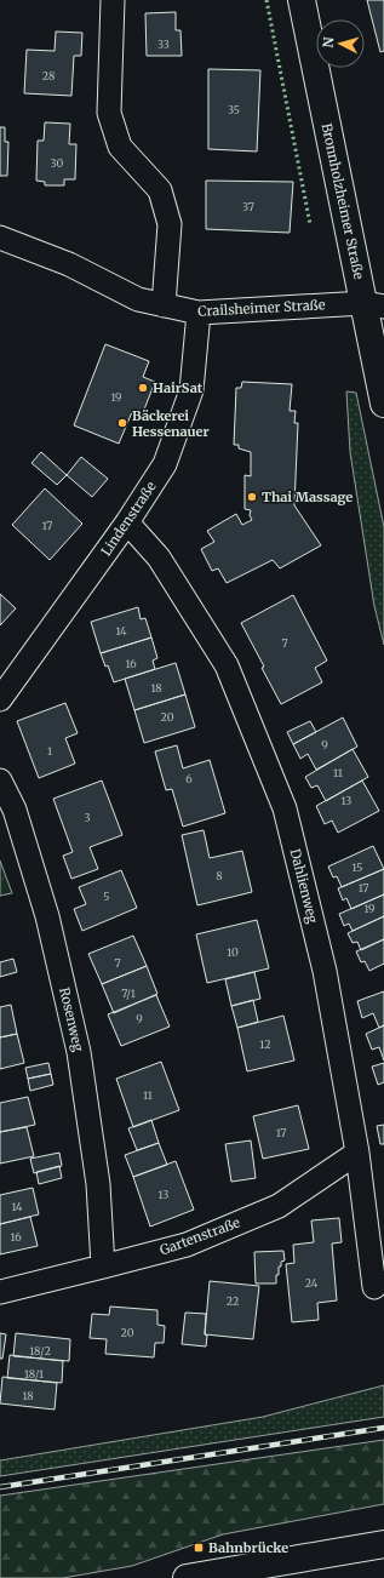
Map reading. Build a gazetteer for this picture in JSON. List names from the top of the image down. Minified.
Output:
{"streets":{"street":["Bronnholzheimer Straße","Crailsheimer Straße","Lindenstraße","Dahlienweg","Rosenweg","Gartenstraße"]},"crossings":[["Bronnholzheimer Straße","Crailsheimer Straße"],["Crailsheimer Straße","Lindenstraße"],["Lindenstraße","Dahlienweg"],["Dahlienweg","Gartenstraße"],["Rosenweg","Gartenstraße"]],"places":{"other":["HairSat","Bäckerei Hessenauer","Thai Massage"],"transit":["Bahnbrücke"]},"house_numbers":["33","28","35","30","37","19","17","14","7","16","18","20","9","1","11","6","13","3","15","8","17","5","19","10","7","7/1","9","12","11","17","13","14","16","24","22","20","18/2","18/1","18"],"north":"left"}
